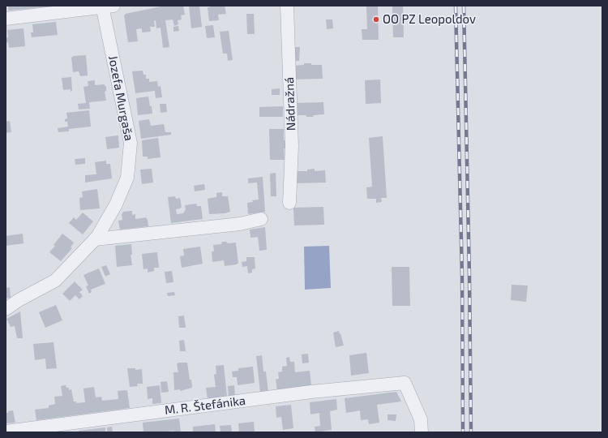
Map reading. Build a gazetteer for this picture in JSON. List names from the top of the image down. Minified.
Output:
{"streets":{"street":["Jozefa Murgaša","Nádražná","M. R. Štefánika"]},"places":["OO PZ Leopoldov"]}
